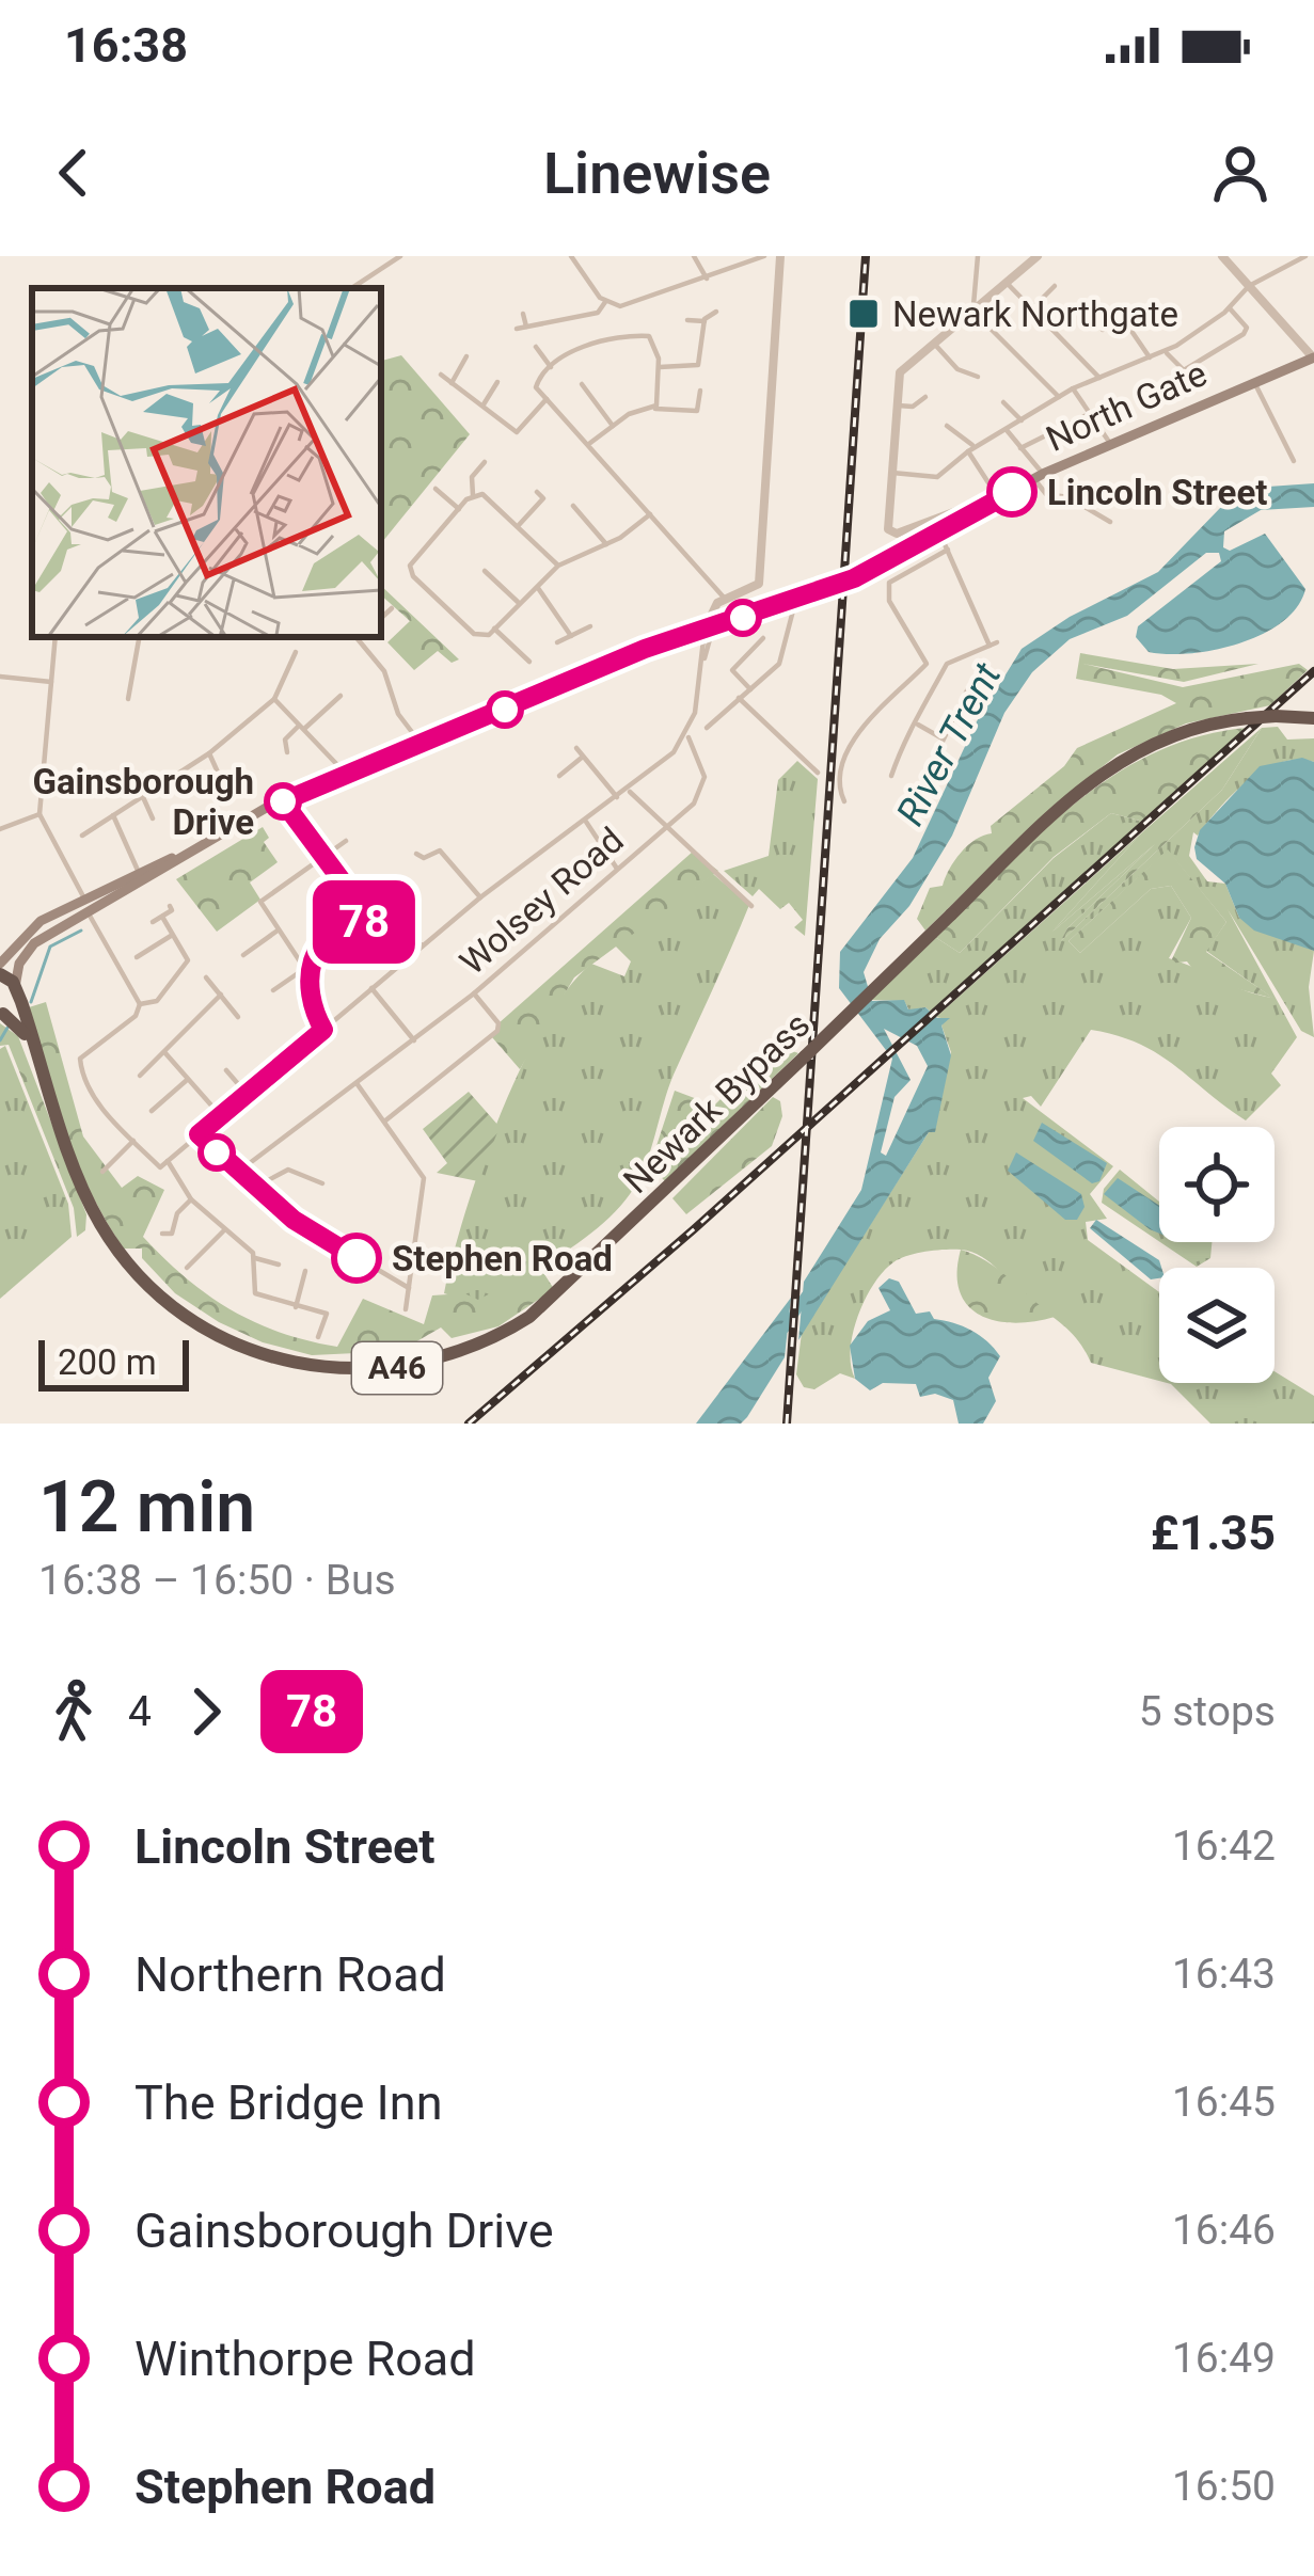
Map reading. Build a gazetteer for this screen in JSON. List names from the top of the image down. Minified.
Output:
{"streets":{"highway":["Newark Bypass","A46"],"main road":["North Gate"],"street":["Wolsey Road"]},"water":["River Trent"],"places":{"transit":["Newark Northgate"],"other":["Lincoln Street","Gainsborough Drive","Stephen Road"]},"lines":["bus line 78"],"scale_bar":"200 m","page":{"status":"16:38","header":"Linewise","on_map":"78","scale":"200 m","heading":["12 min","16:38 – 16:50 · Bus","£1.35"],"legs":["4","78","5 stops"],"list":[{"name":"Lincoln Street","value":"16:42"},{"name":"Northern Road","value":"16:43"},{"name":"The Bridge Inn","value":"16:45"},{"name":"Gainsborough Drive","value":"16:46"},{"name":"Winthorpe Road","value":"16:49"},{"name":"Stephen Road","value":"16:50"}]}}
